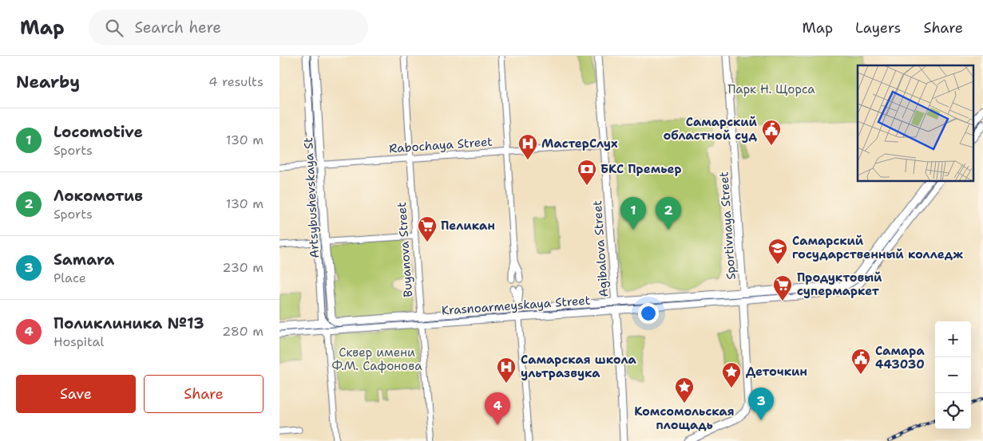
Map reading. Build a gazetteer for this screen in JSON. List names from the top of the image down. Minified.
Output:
{"streets":{"main road":["Artsybushevskaya St","Sportivnaya Street","Agibalova Street","Krasnoarmeyskaya Street"],"street":["Rabochaya Street","Buyanova Street"]},"crossings":[["Rabochaya Street","Artsybushevskaya St"],["Rabochaya Street","Agibalova Street"],["Rabochaya Street","Buyanova Street"],["Artsybushevskaya St","Krasnoarmeyskaya Street"],["Sportivnaya Street","Krasnoarmeyskaya Street"],["Agibalova Street","Krasnoarmeyskaya Street"],["Buyanova Street","Krasnoarmeyskaya Street"]],"parks":["Парк Н. Щорса","Cквер имени Ф.М. Сафонова"],"places":{"public building":["Самарский областной суд","Самара 443030"],"hospital":["МастерСлух","Самарская школа ультразвука"],"bank":["БКС Премьер"],"supermarket":["Пеликан","Продуктовый супермаркет"],"school or university":["Самарский государственный колледж"],"place":["Деточкин","Комсомольская площадь"]},"page":{"header":"Map","search":"Search here","nav":["Map","Layers","Share"],"heading":["Nearby","4 results"],"list":[{"mark":"1","name":"Locomotive","note":"Sports","value":"130 m"},{"mark":"2","name":"Локомотив","note":"Sports","value":"130 m"},{"mark":"3","name":"Samara","note":"Place","value":"230 m"},{"mark":"4","name":"Поликлиника №13","note":"Hospital","value":"280 m"}],"pins":["1","2","3","4"],"map_buttons":["+","−"],"buttons":["Save","Share"]}}
